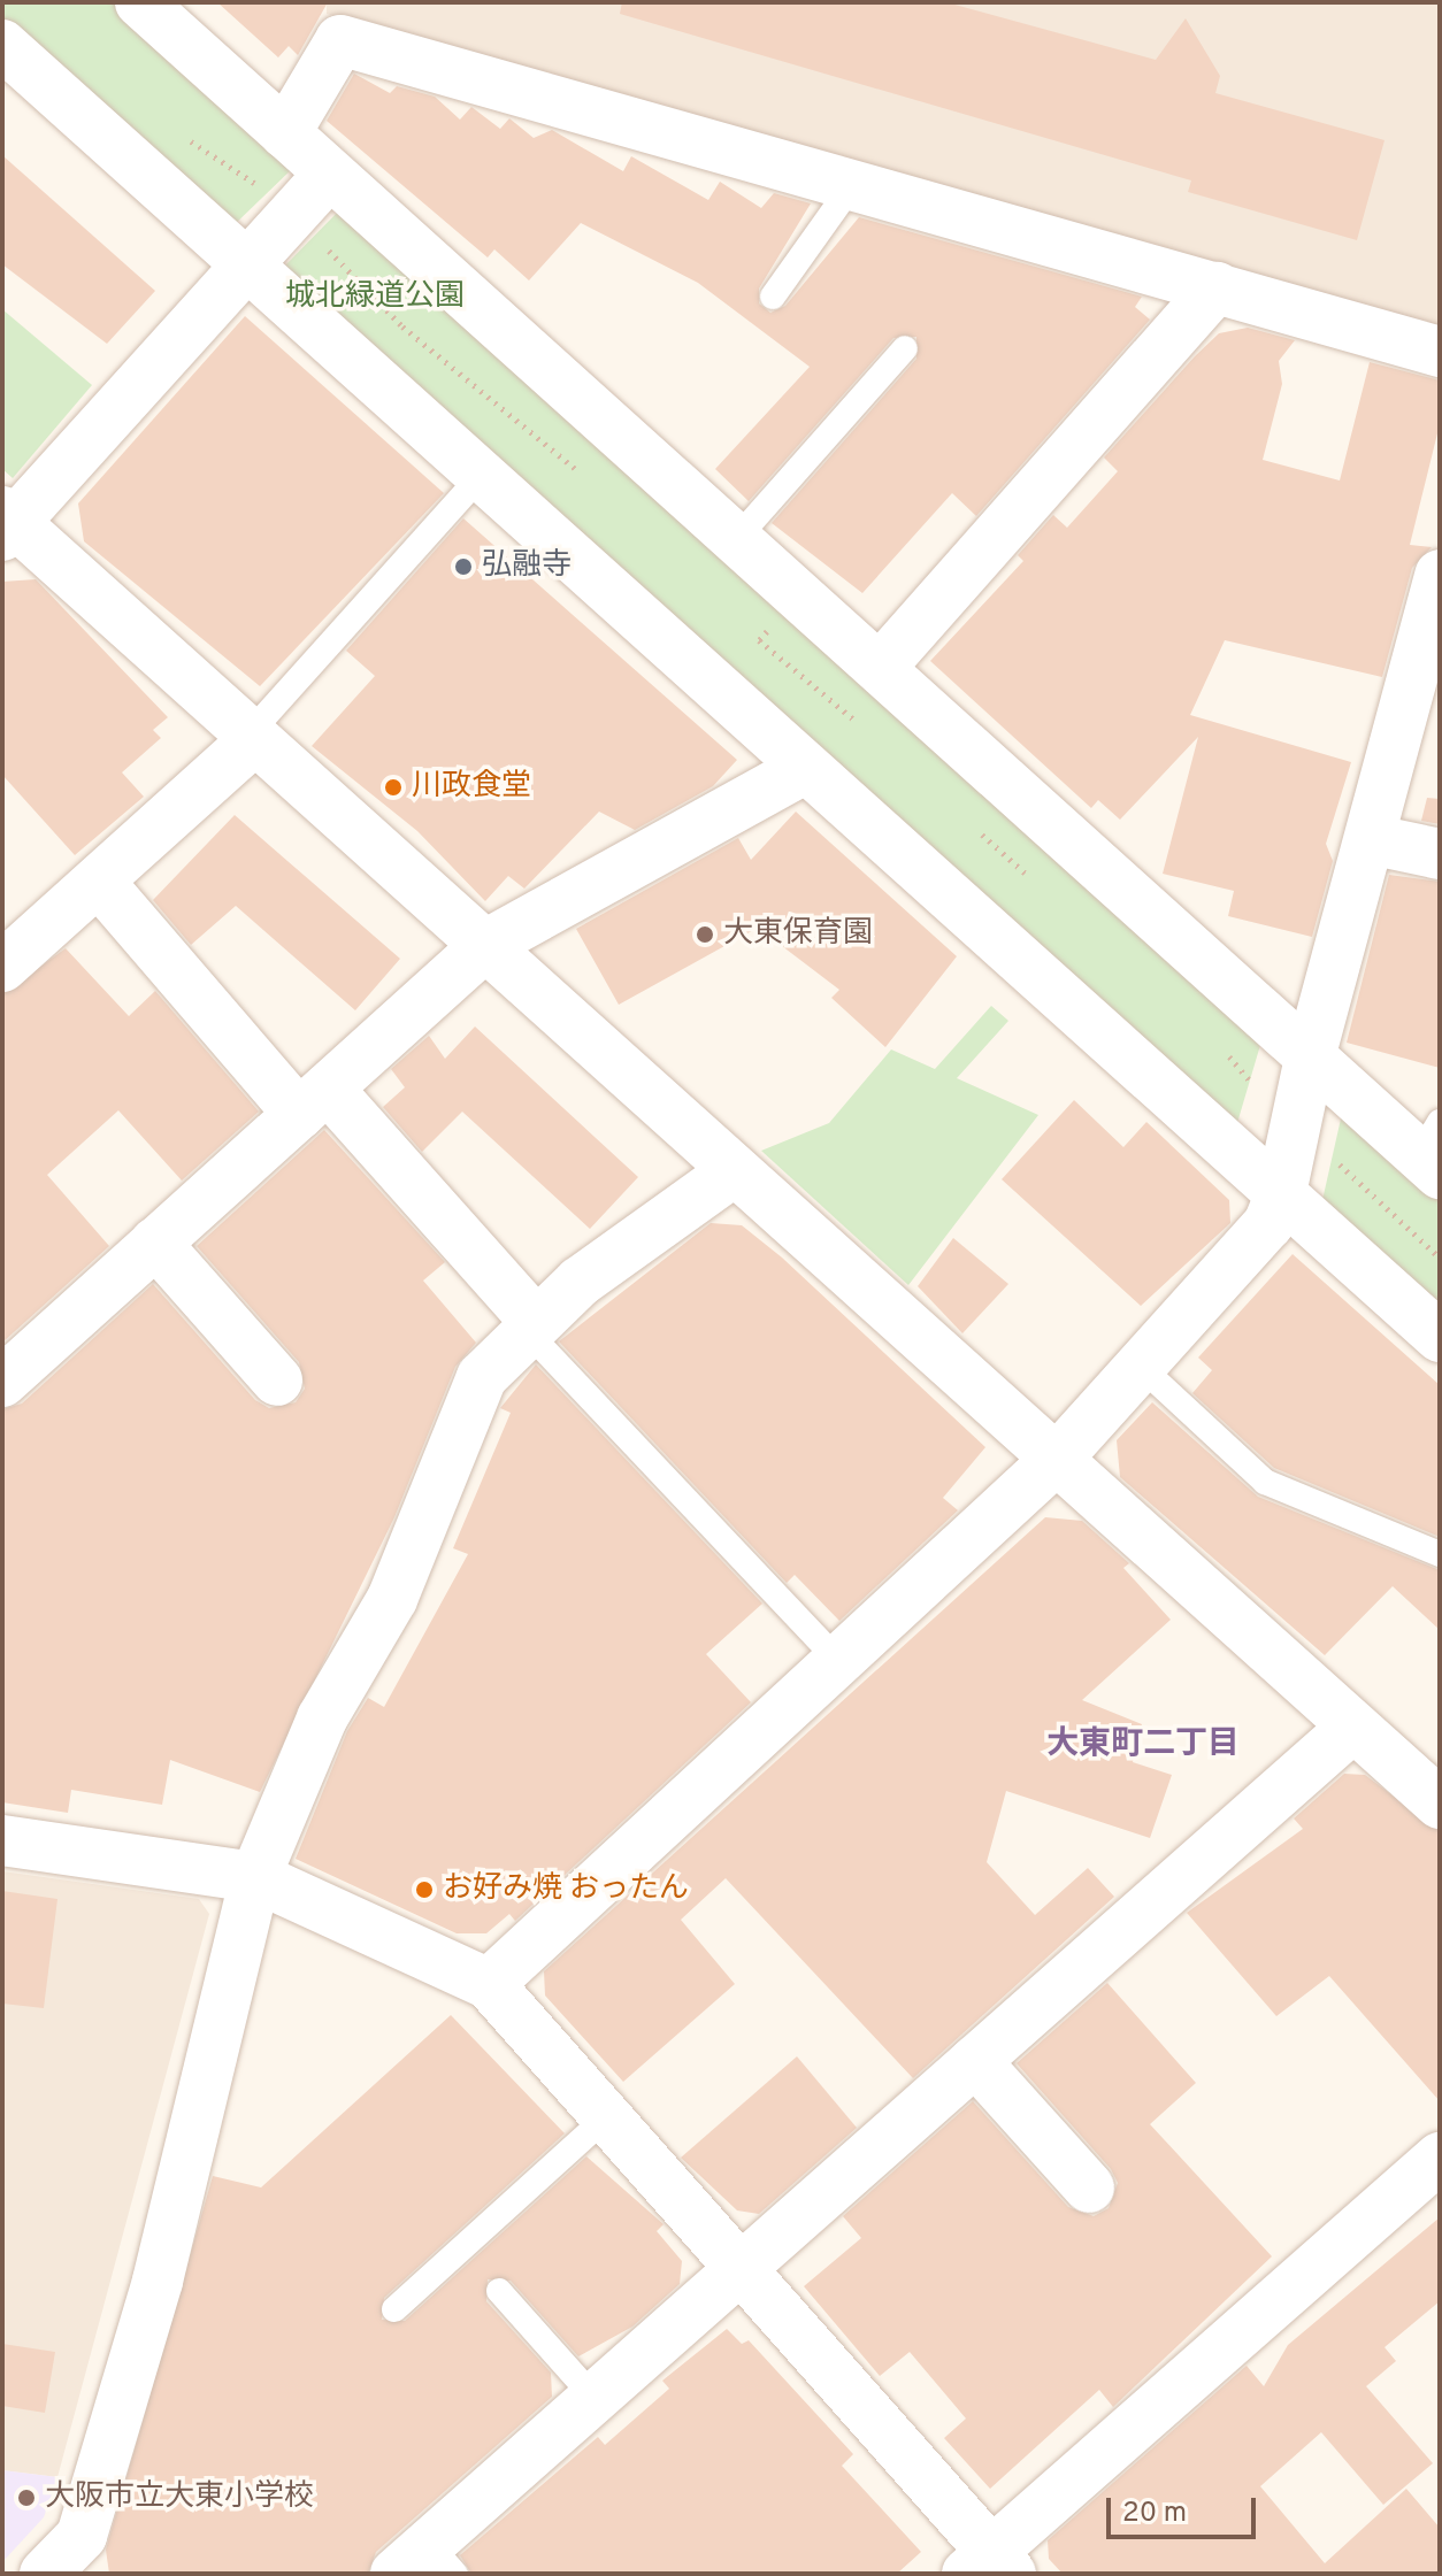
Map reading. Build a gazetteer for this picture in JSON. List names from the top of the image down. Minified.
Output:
{"districts":["大東町二丁目"],"parks":["城北緑道公園"],"places":["弘融寺","川政食堂","大東保育園","お好み焼 おったん","大阪市立大東小学校"],"scale_bar":"20 m"}
